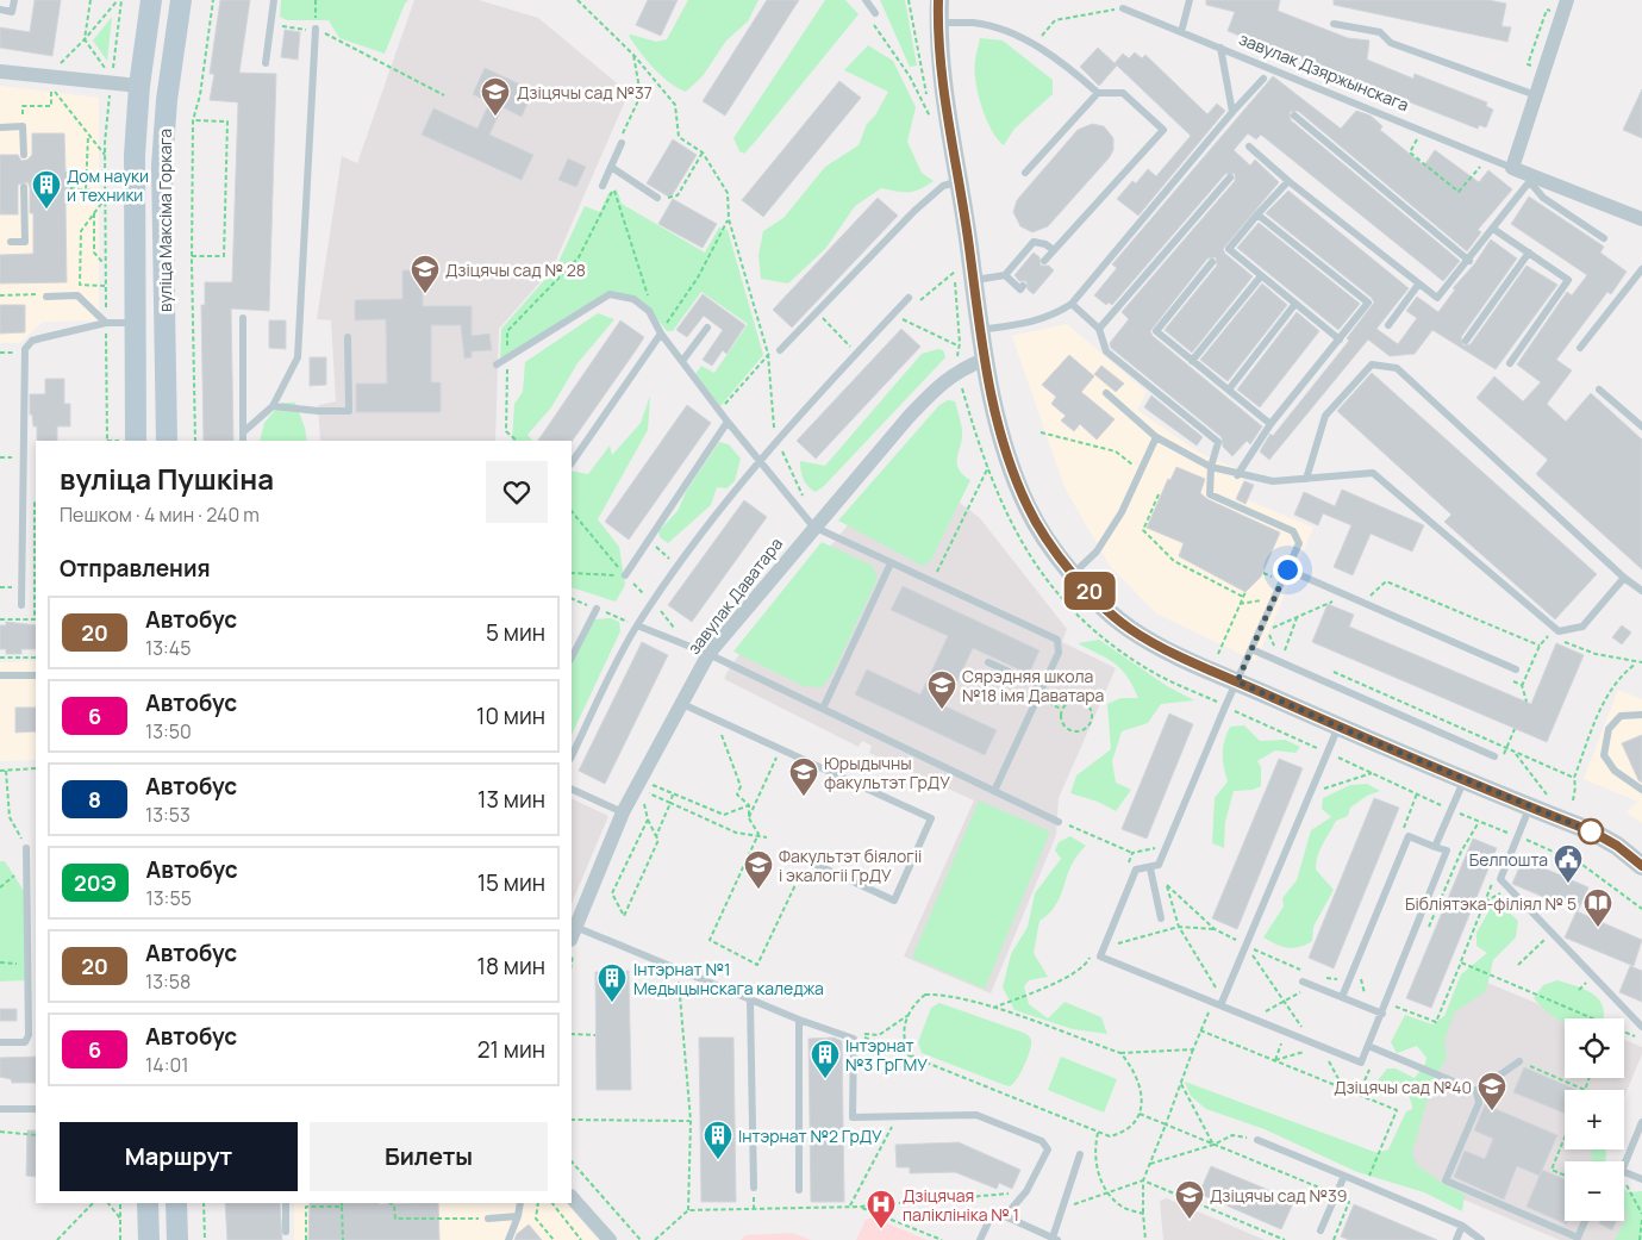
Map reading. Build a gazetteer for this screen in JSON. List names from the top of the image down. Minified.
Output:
{"streets":{"main road":["вуліца Максіма Горкага"],"street":["завулак Дзяржынскага","завулак Даватара"]},"places":{"school or university":["Дзіцячы сад №37","Дзіцячы сад № 28","Сярэдняя школа №18 імя Даватара","Юрыдычны факультэт ГрДУ","Факультэт біялогіі і экалогіі ГрДУ","Дзіцячы сад №40","Дзіцячы сад №39"],"building":["Дом науки и техники","Інтэрнат №1 Медыцынскага каледжа","Інтэрнат №3 ГрГМУ","Інтэрнат №2 ГрДУ"],"public building":["Белпошта"],"library":["Бібліятэка-філіял № 5"],"hospital":["Дзіцячая паліклініка № 1"]},"lines":["bus line 20"],"page":{"on_map":"20","heading":[["вуліца Пушкіна","Пешком · 4 мин · 240 m"],"Отправления"],"list":[{"mark":"20","name":"Автобус","note":"13:45","value":"5 мин"},{"mark":"6","name":"Автобус","note":"13:50","value":"10 мин"},{"mark":"8","name":"Автобус","note":"13:53","value":"13 мин"},{"mark":"20Э","name":"Автобус","note":"13:55","value":"15 мин"},{"mark":"20","name":"Автобус","note":"13:58","value":"18 мин"},{"mark":"6","name":"Автобус","note":"14:01","value":"21 мин"}],"map_buttons":["+","−"],"buttons":["Маршрут","Билеты"]}}
